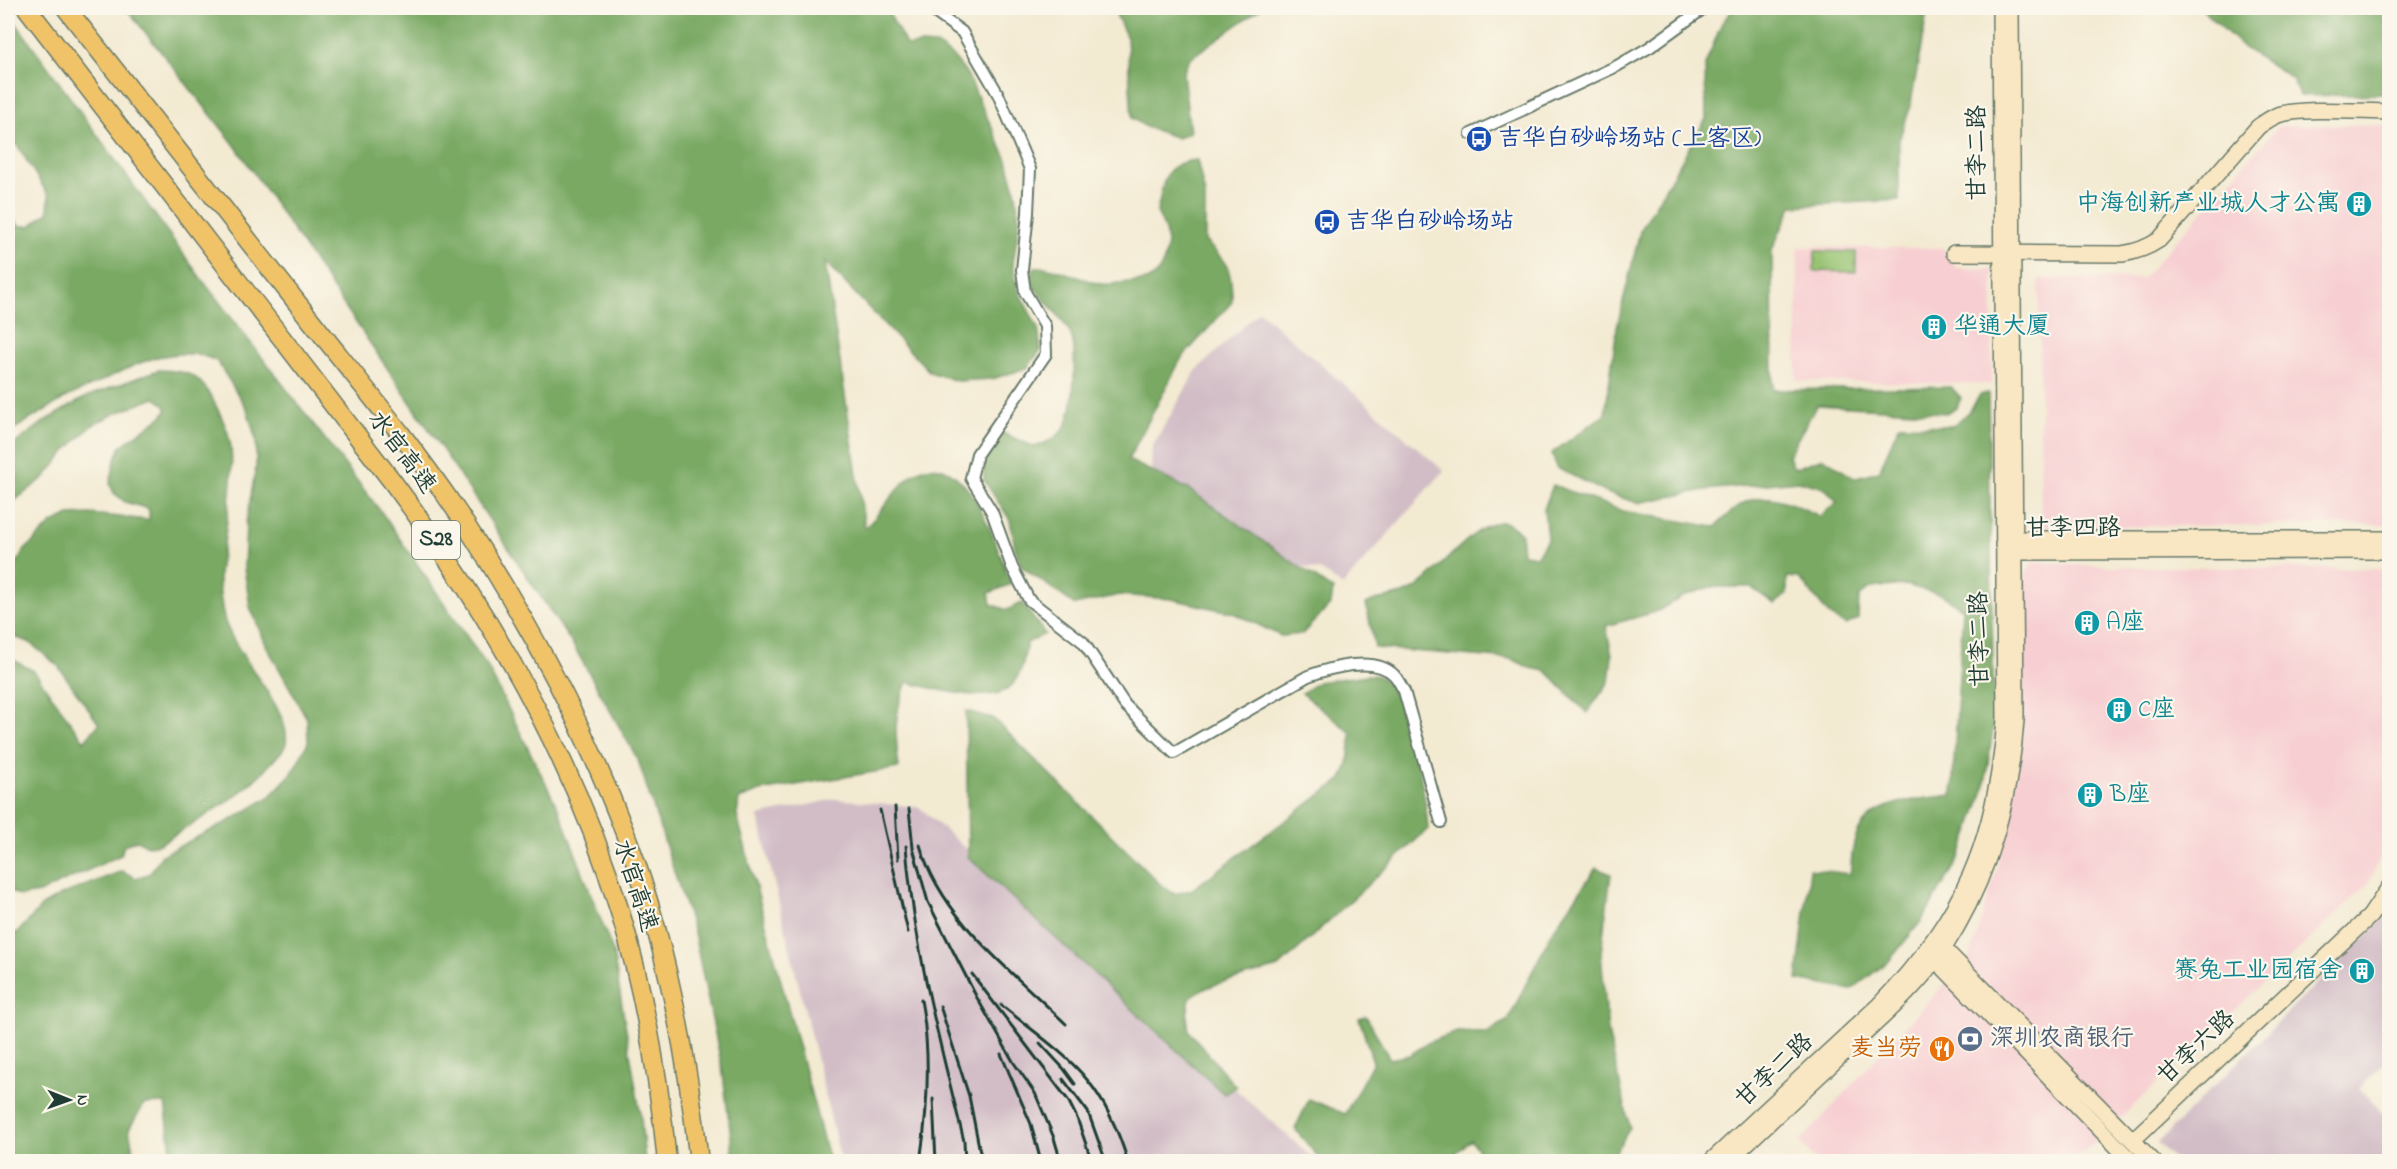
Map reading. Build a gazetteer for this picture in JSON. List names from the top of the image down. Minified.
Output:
{"streets":{"highway":["水官高速","S28"],"street":["甘李二路","甘李四路","甘李六路"]},"crossings":[["甘李二路","甘李四路"]],"places":{"bus stop":["吉华白砂岭场站 (上客区)","吉华白砂岭场站"],"building":["中海创新产业城人才公寓","华通大厦","A座","C座","B座","赛兔工业园宿舍"],"bank":["深圳农商银行"],"restaurant":["麦当劳"]},"north":"right"}
